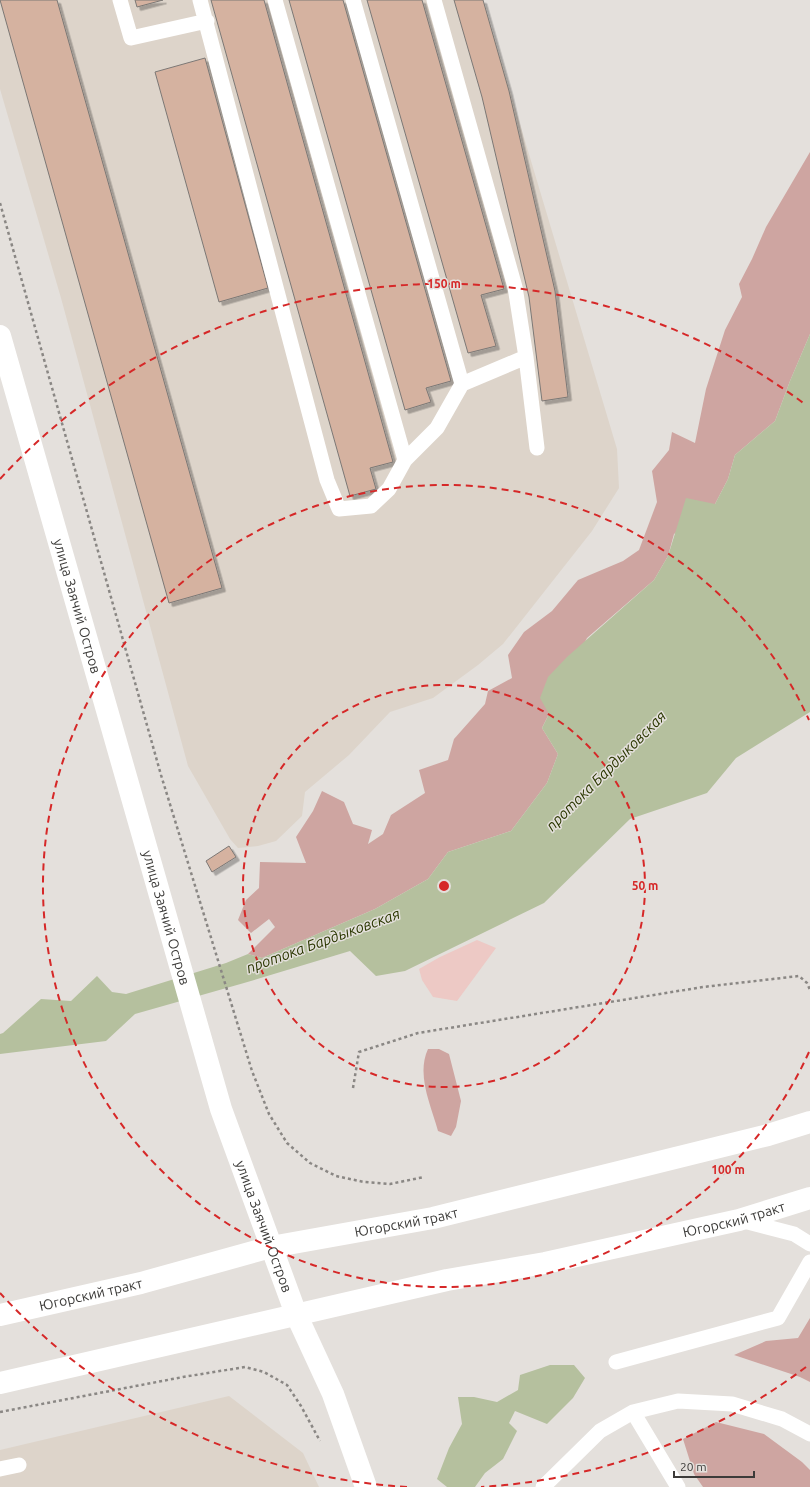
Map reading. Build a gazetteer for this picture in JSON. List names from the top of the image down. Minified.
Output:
{"streets":{"main road":["улица Заячий Остров","Югорский тракт"]},"crossings":[["улица Заячий Остров","Югорский тракт"]],"water":["протока Бардыковская"],"scale_bar":"20 m","rings":["150 m","50 m","100 m"]}
